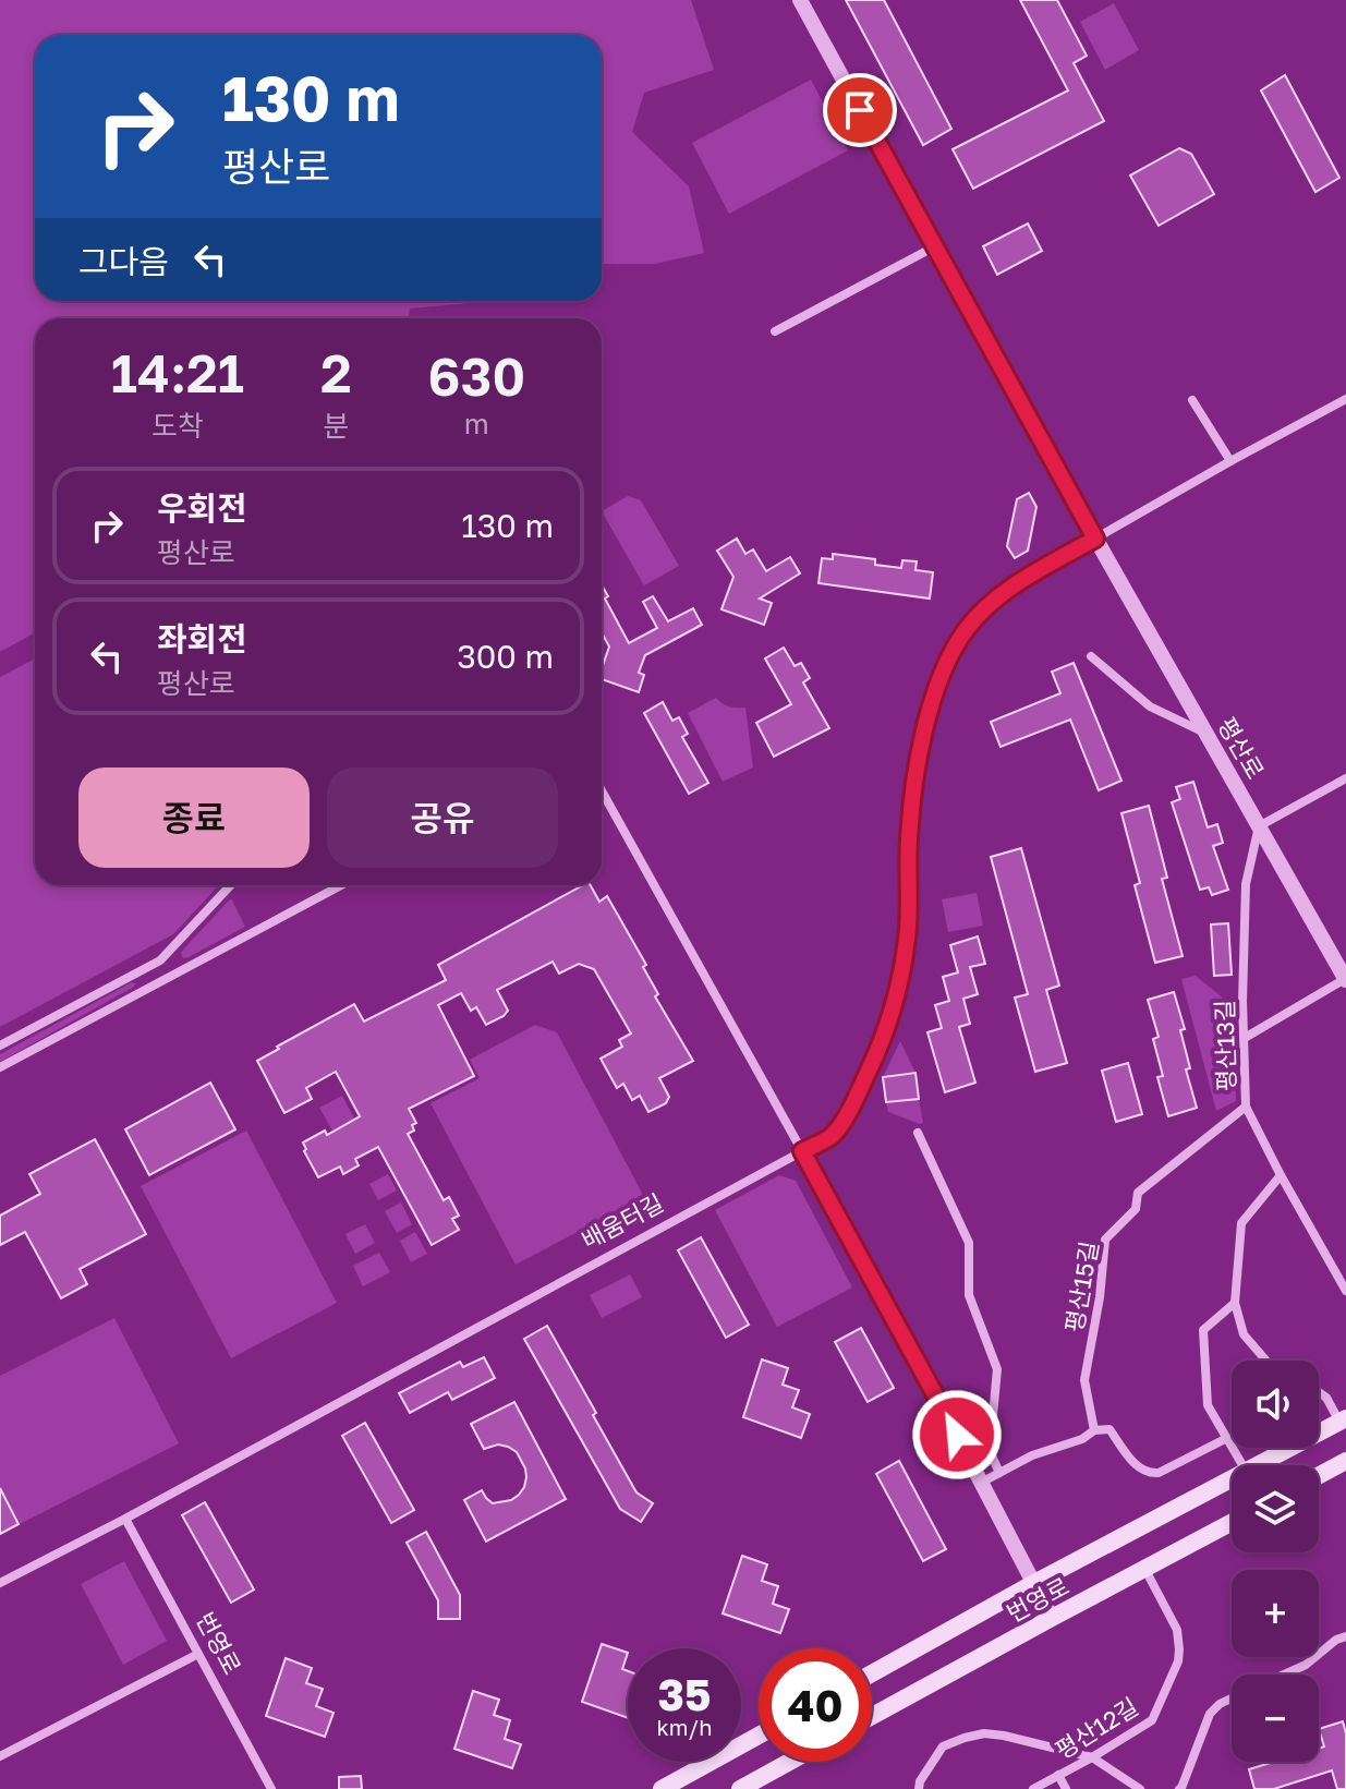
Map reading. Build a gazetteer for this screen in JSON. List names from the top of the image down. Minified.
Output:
{"streets":{"main road":["번영로"],"street":["평산로","평산13길","배움터길","평산15길","평산12길"]},"crossings":[["평산로","평산13길"],["평산13길","평산15길"],["배움터길","번영로"],["번영로","평산12길"]],"page":{"turn":["130 m","평산로"],"then":"그다음","eta":["14:21","도착","2","분","630","m"],"list":[{"name":"우회전","note":"평산로","value":"130 m"},{"name":"좌회전","note":"평산로","value":"300 m"}],"buttons":["종료","공유"],"map_buttons":["+","−"],"speed":"35 km/h","limit":"40"}}
